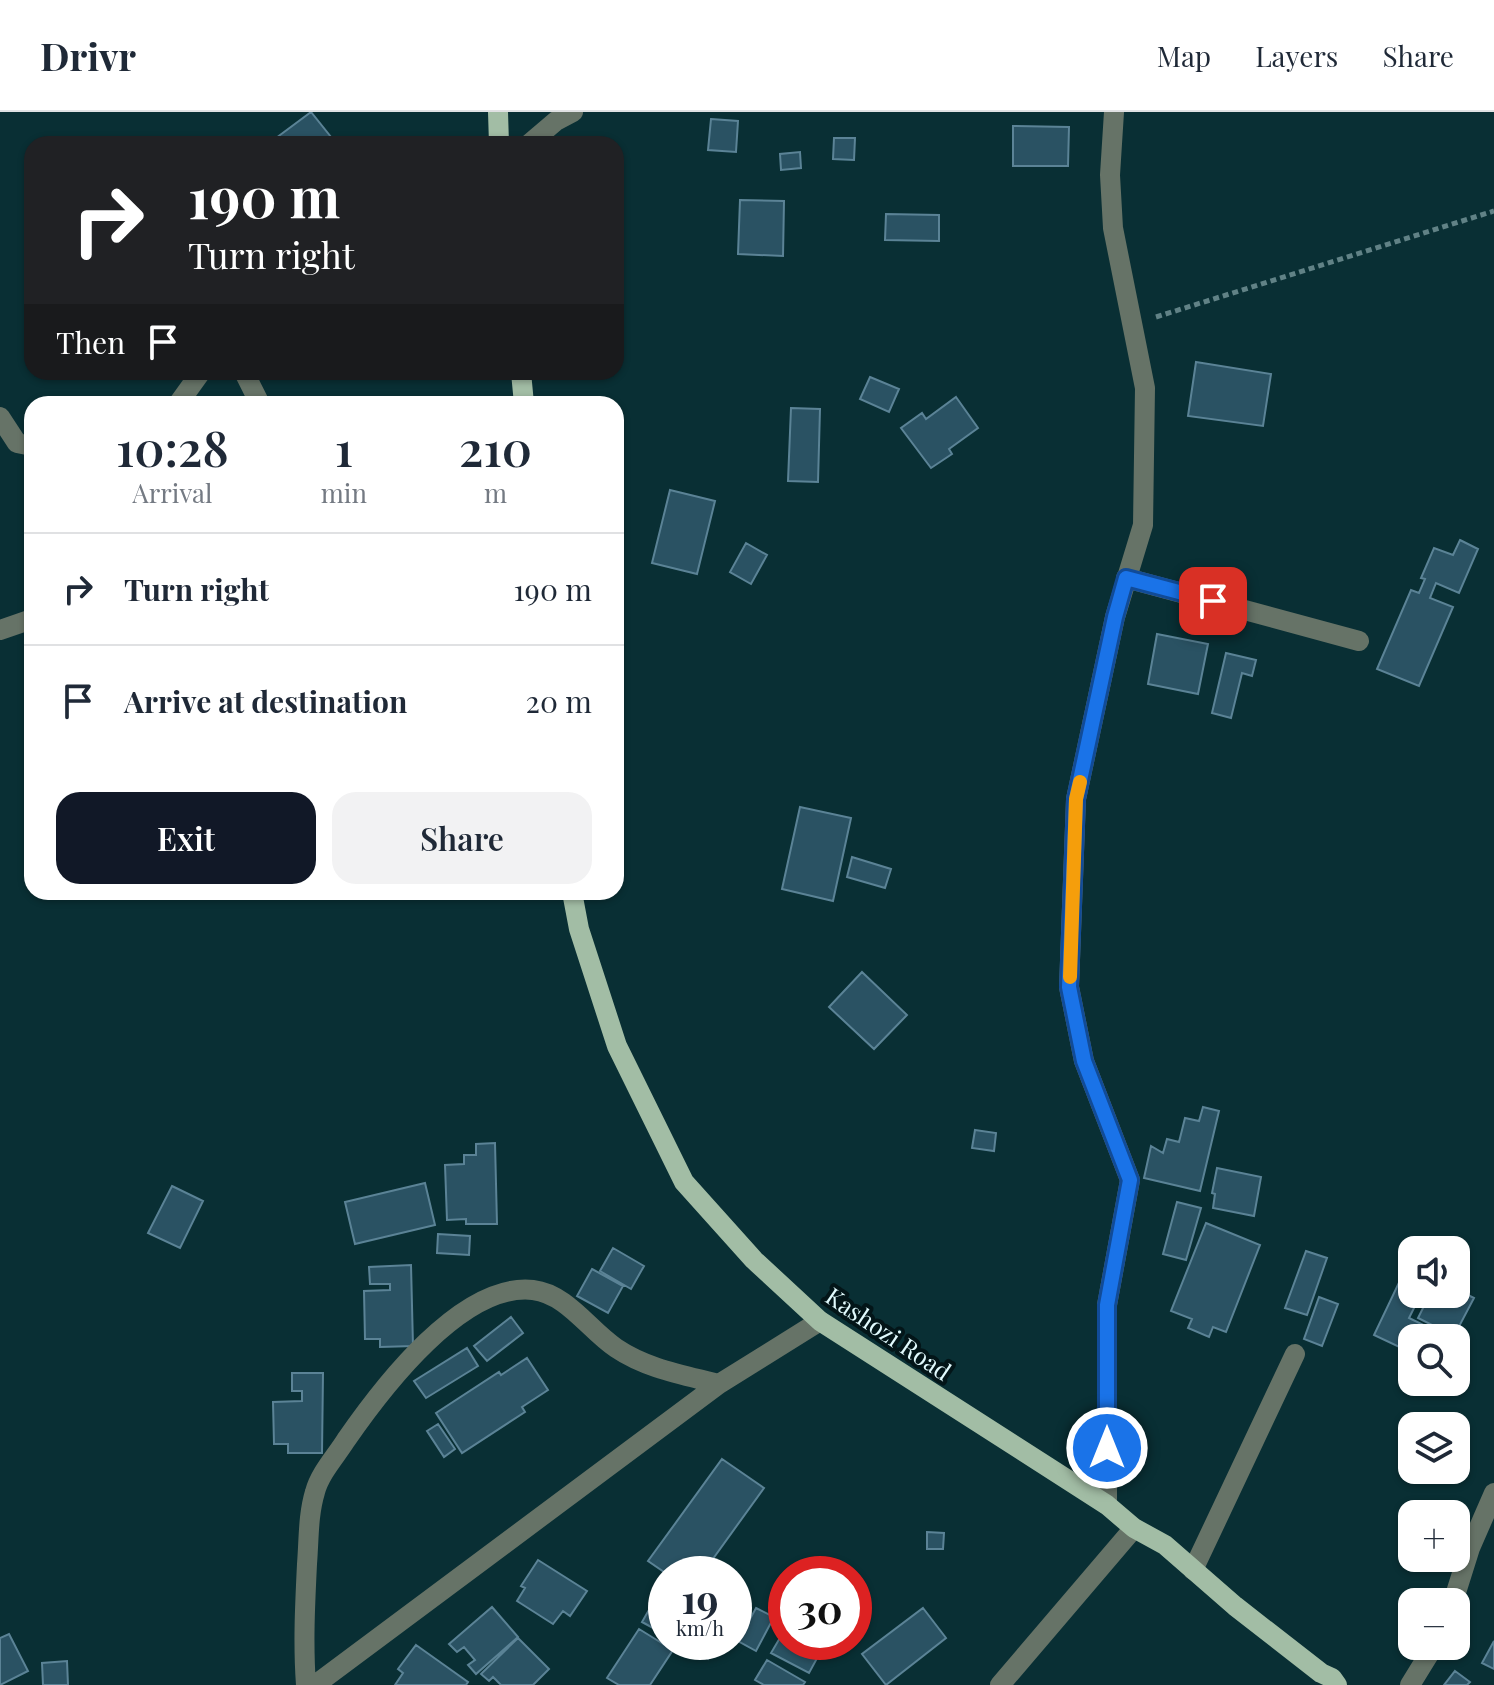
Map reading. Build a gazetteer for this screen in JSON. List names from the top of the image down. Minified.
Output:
{"streets":{"main road":["Kashozi Road"]},"page":{"header":"Drivr","nav":["Map","Layers","Share"],"turn":["190 m","Turn right"],"then":"Then","eta":["10:28","Arrival","1","min","210","m"],"list":[{"name":"Turn right","value":"190 m"},{"name":"Arrive at destination","value":"20 m"}],"buttons":["Exit","Share"],"map_buttons":["+","−"],"speed":"19 km/h","limit":"30"}}
